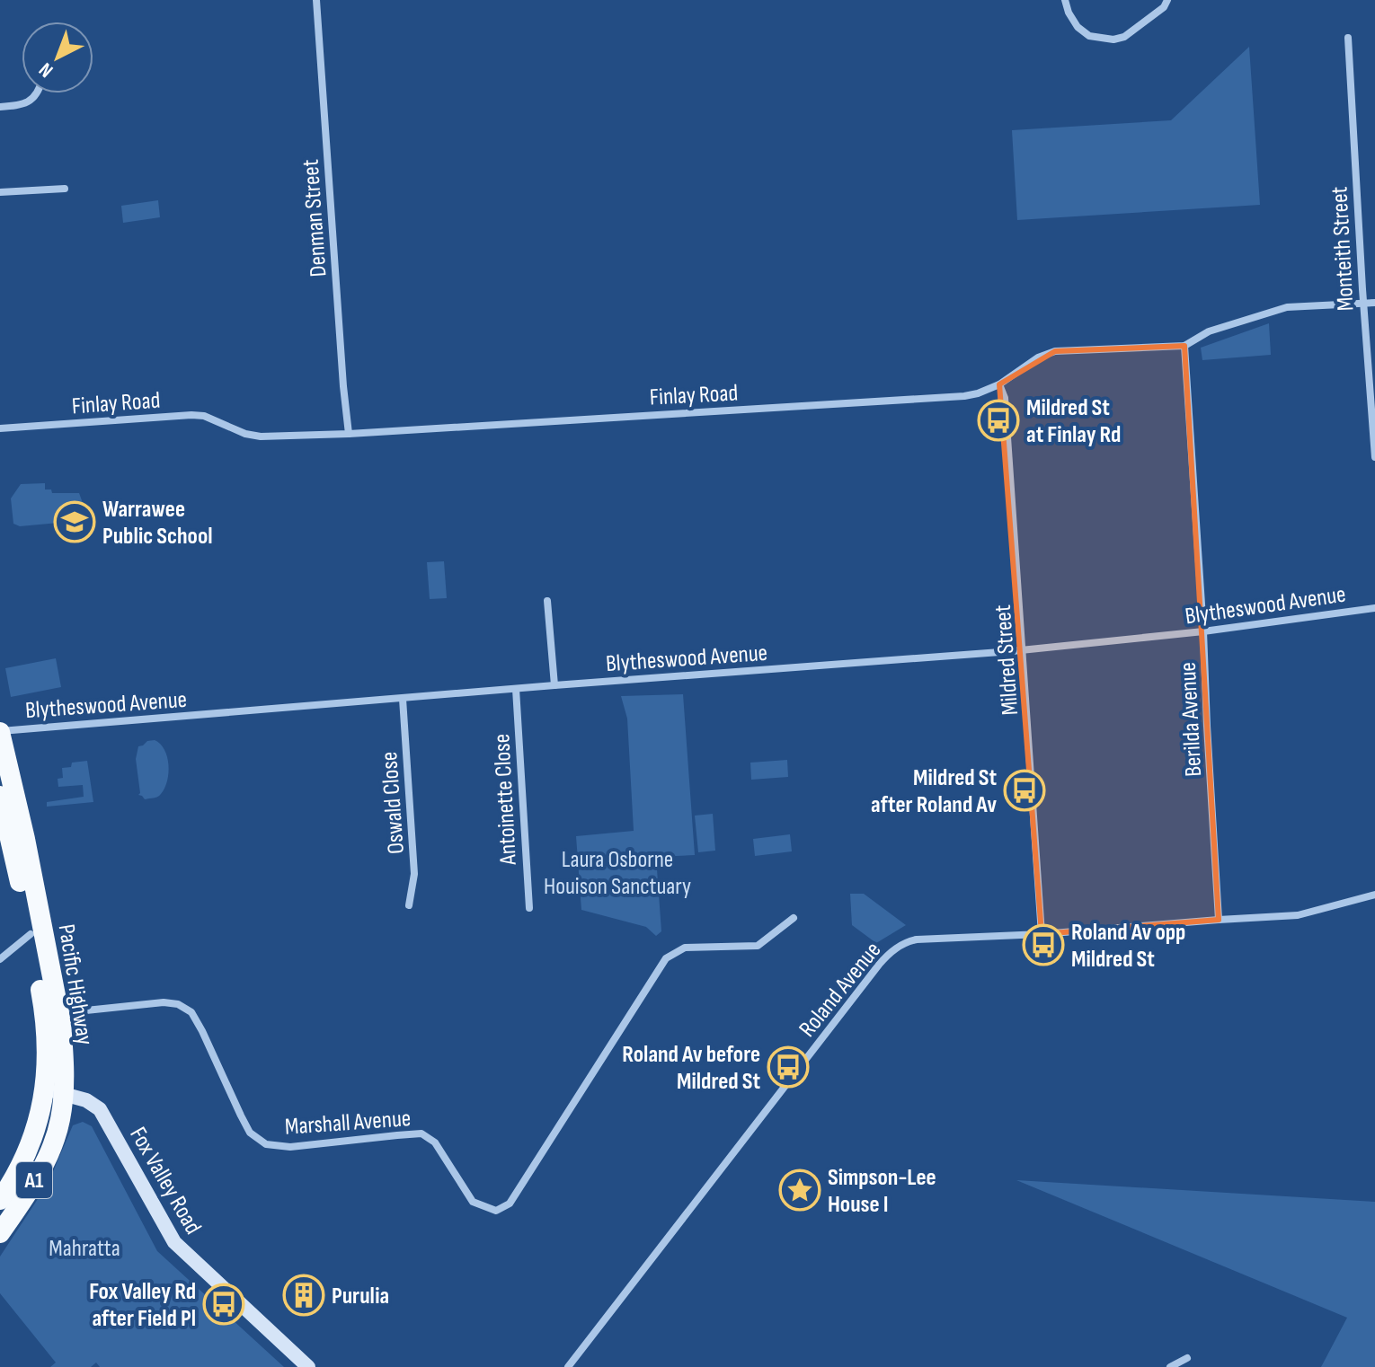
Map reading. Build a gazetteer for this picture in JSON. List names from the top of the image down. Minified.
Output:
{"streets":{"highway":["Pacific Highway","A1"],"main road":["Fox Valley Road"],"street":["Denman Street","Monteith Street","Finlay Road","Blytheswood Avenue","Mildred Street","Berilda Avenue","Antoinette Close","Oswald Close","Roland Avenue","Marshall Avenue"]},"crossings":[["Denman Street","Finlay Road"],["Monteith Street","Finlay Road"],["Finlay Road","Mildred Street"],["Finlay Road","Berilda Avenue"],["Blytheswood Avenue","Mildred Street"],["Blytheswood Avenue","Berilda Avenue"],["Blytheswood Avenue","Antoinette Close"],["Blytheswood Avenue","Oswald Close"],["Blytheswood Avenue","Pacific Highway"],["Mildred Street","Roland Avenue"],["Berilda Avenue","Roland Avenue"],["Pacific Highway","Marshall Avenue"],["Pacific Highway","Fox Valley Road"]],"parks":["Laura Osborne Houison Sanctuary","Mahratta"],"places":{"bus stop":["Mildred St at Finlay Rd","Mildred St after Roland Av","Roland Av opp Mildred St","Roland Av before Mildred St","Fox Valley Rd after Field Pl"],"school or university":["Warrawee Public School"],"place":["Simpson-Lee House I"],"building":["Purulia"]},"north":"bottom left"}
